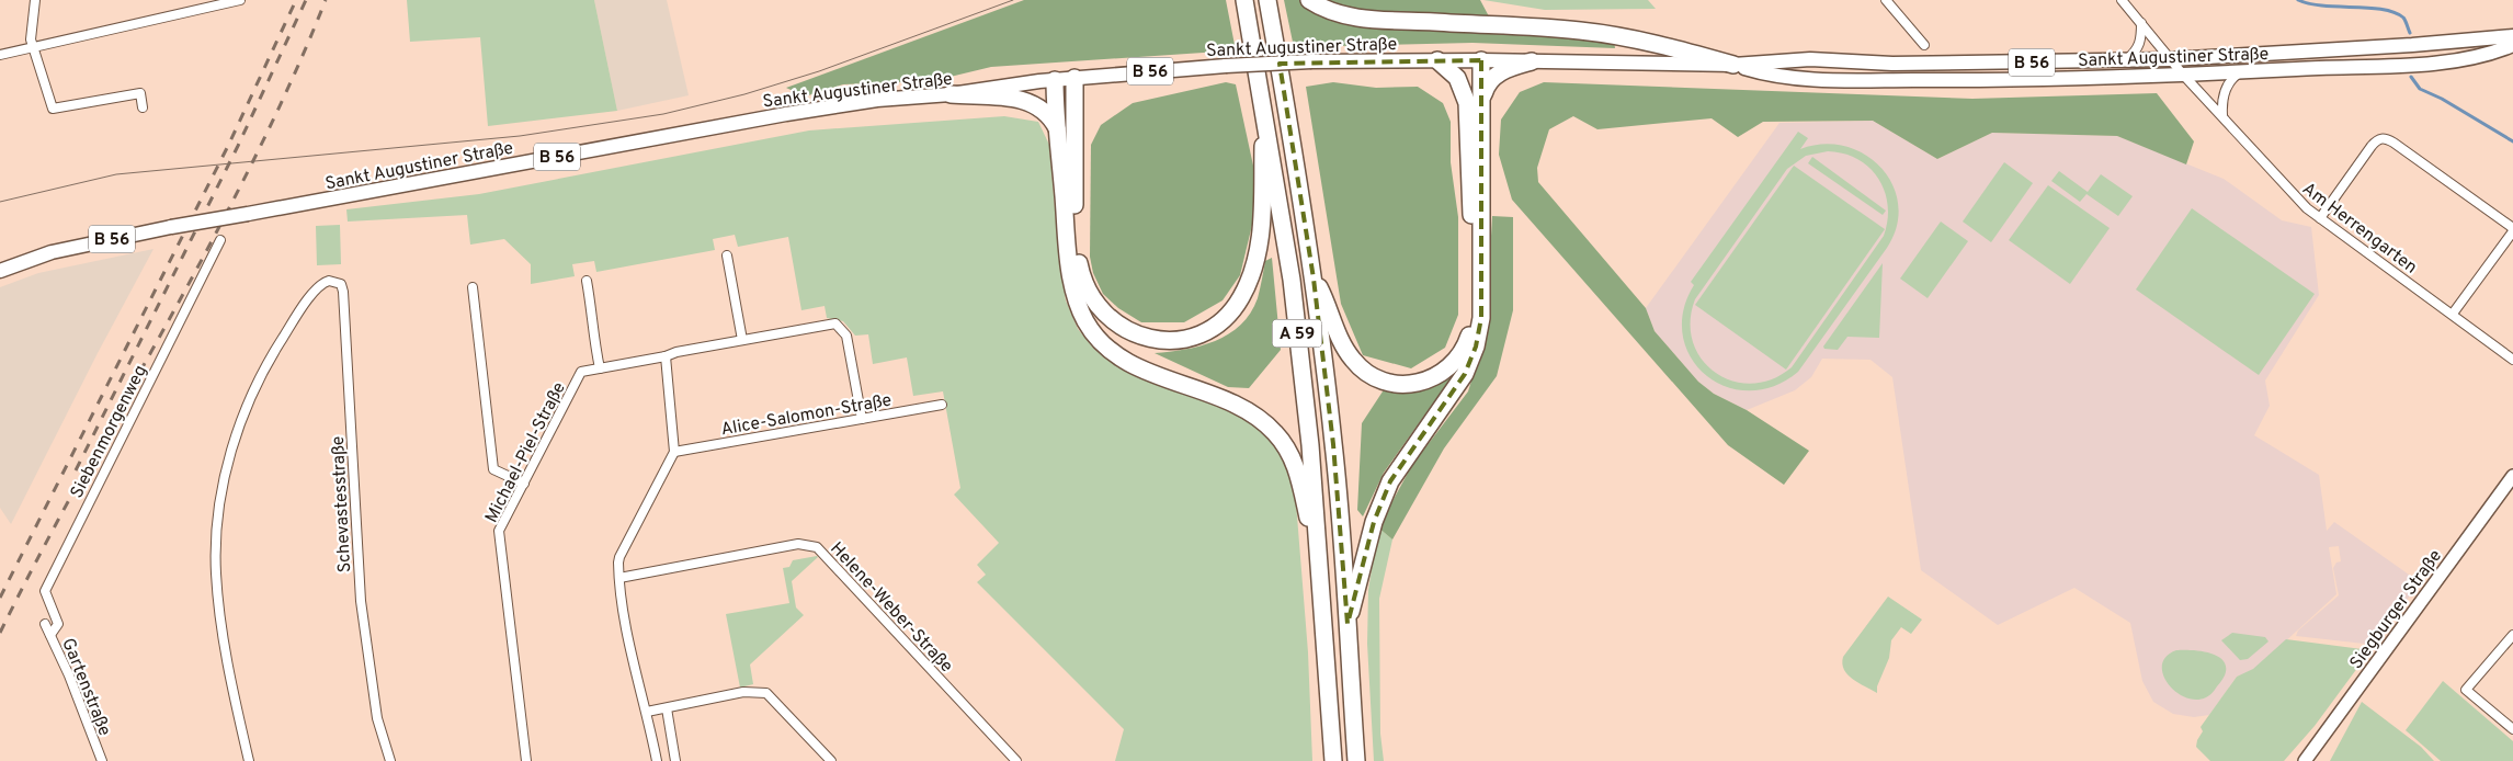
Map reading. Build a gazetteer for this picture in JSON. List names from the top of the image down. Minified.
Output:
{"streets":{"highway":["A 59"],"main road":["Sankt Augustiner Straße","B 56","Siegburger Straße"],"street":["Am Herrengarten","Alice-Salomon-Straße","Siebenmorgenweg","Michael-Piel-Straße","Schevastesstraße","Helene-Weber-Straße","Gartenstraße"]},"crossings":[["Sankt Augustiner Straße","Am Herrengarten"],["Alice-Salomon-Straße","Michael-Piel-Straße"],["Siebenmorgenweg","Gartenstraße"]]}
